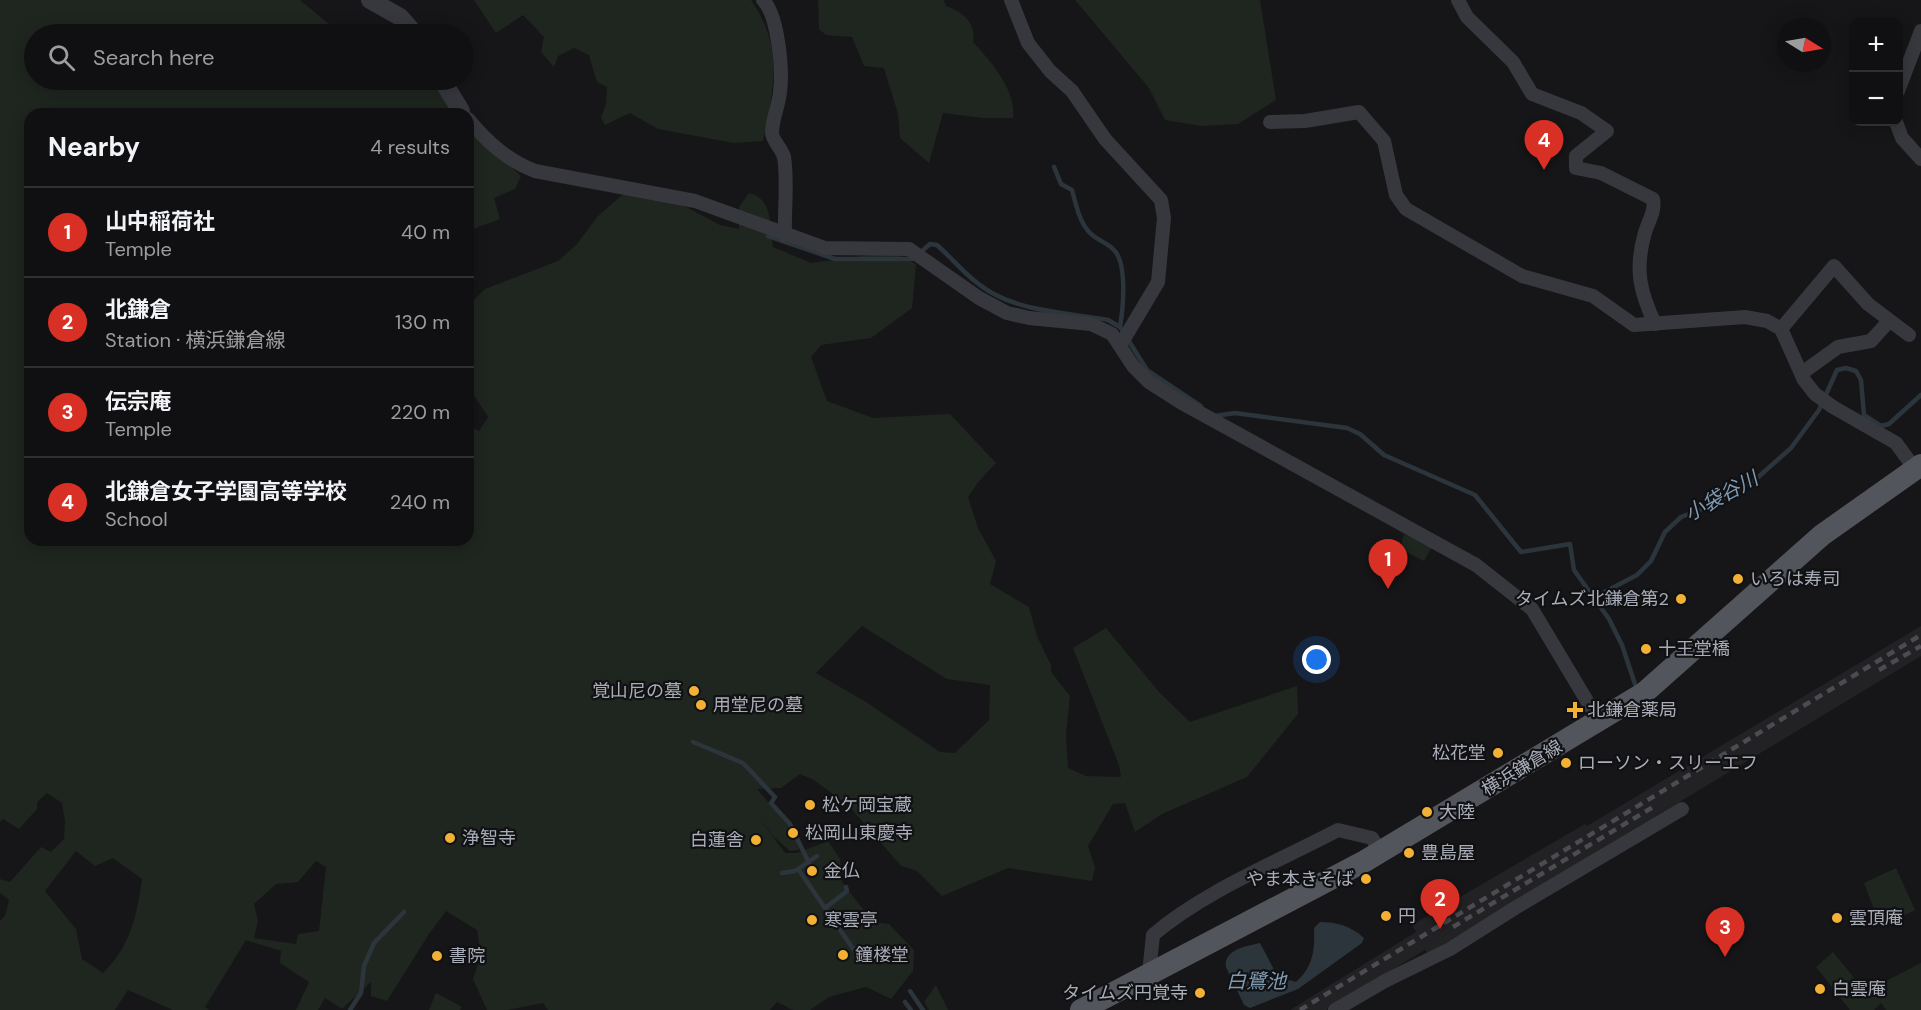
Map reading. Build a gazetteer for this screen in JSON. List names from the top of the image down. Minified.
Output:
{"streets":{"main road":["横浜鎌倉線"]},"water":["小袋谷川","白鷺池"],"places":{"other":["いろは寿司","タイムズ北鎌倉第2","十王堂橋","覚山尼の墓","用堂尼の墓","松花堂","ローソン・スリーエフ","松ケ岡宝蔵","大陸","松岡山東慶寺","浄智寺","白蓮舎","豊島屋","金仏","やま本きそば","円","雲頂庵","寒雲亭","鐘楼堂","書院","白雲庵","タイムズ円覚寺"],"health":["北鎌倉薬局"]},"north":"right","page":{"map_buttons":["+","−"],"search":"Search here","heading":["Nearby","4 results"],"pins":["4","1","2","3"],"list":[{"mark":"1","name":"山中稲荷社","note":"Temple","value":"40 m"},{"mark":"2","name":"北鎌倉","note":"Station · 横浜鎌倉線","value":"130 m"},{"mark":"3","name":"伝宗庵","note":"Temple","value":"220 m"},{"mark":"4","name":"北鎌倉女子学園高等学校","note":"School","value":"240 m"}]}}
